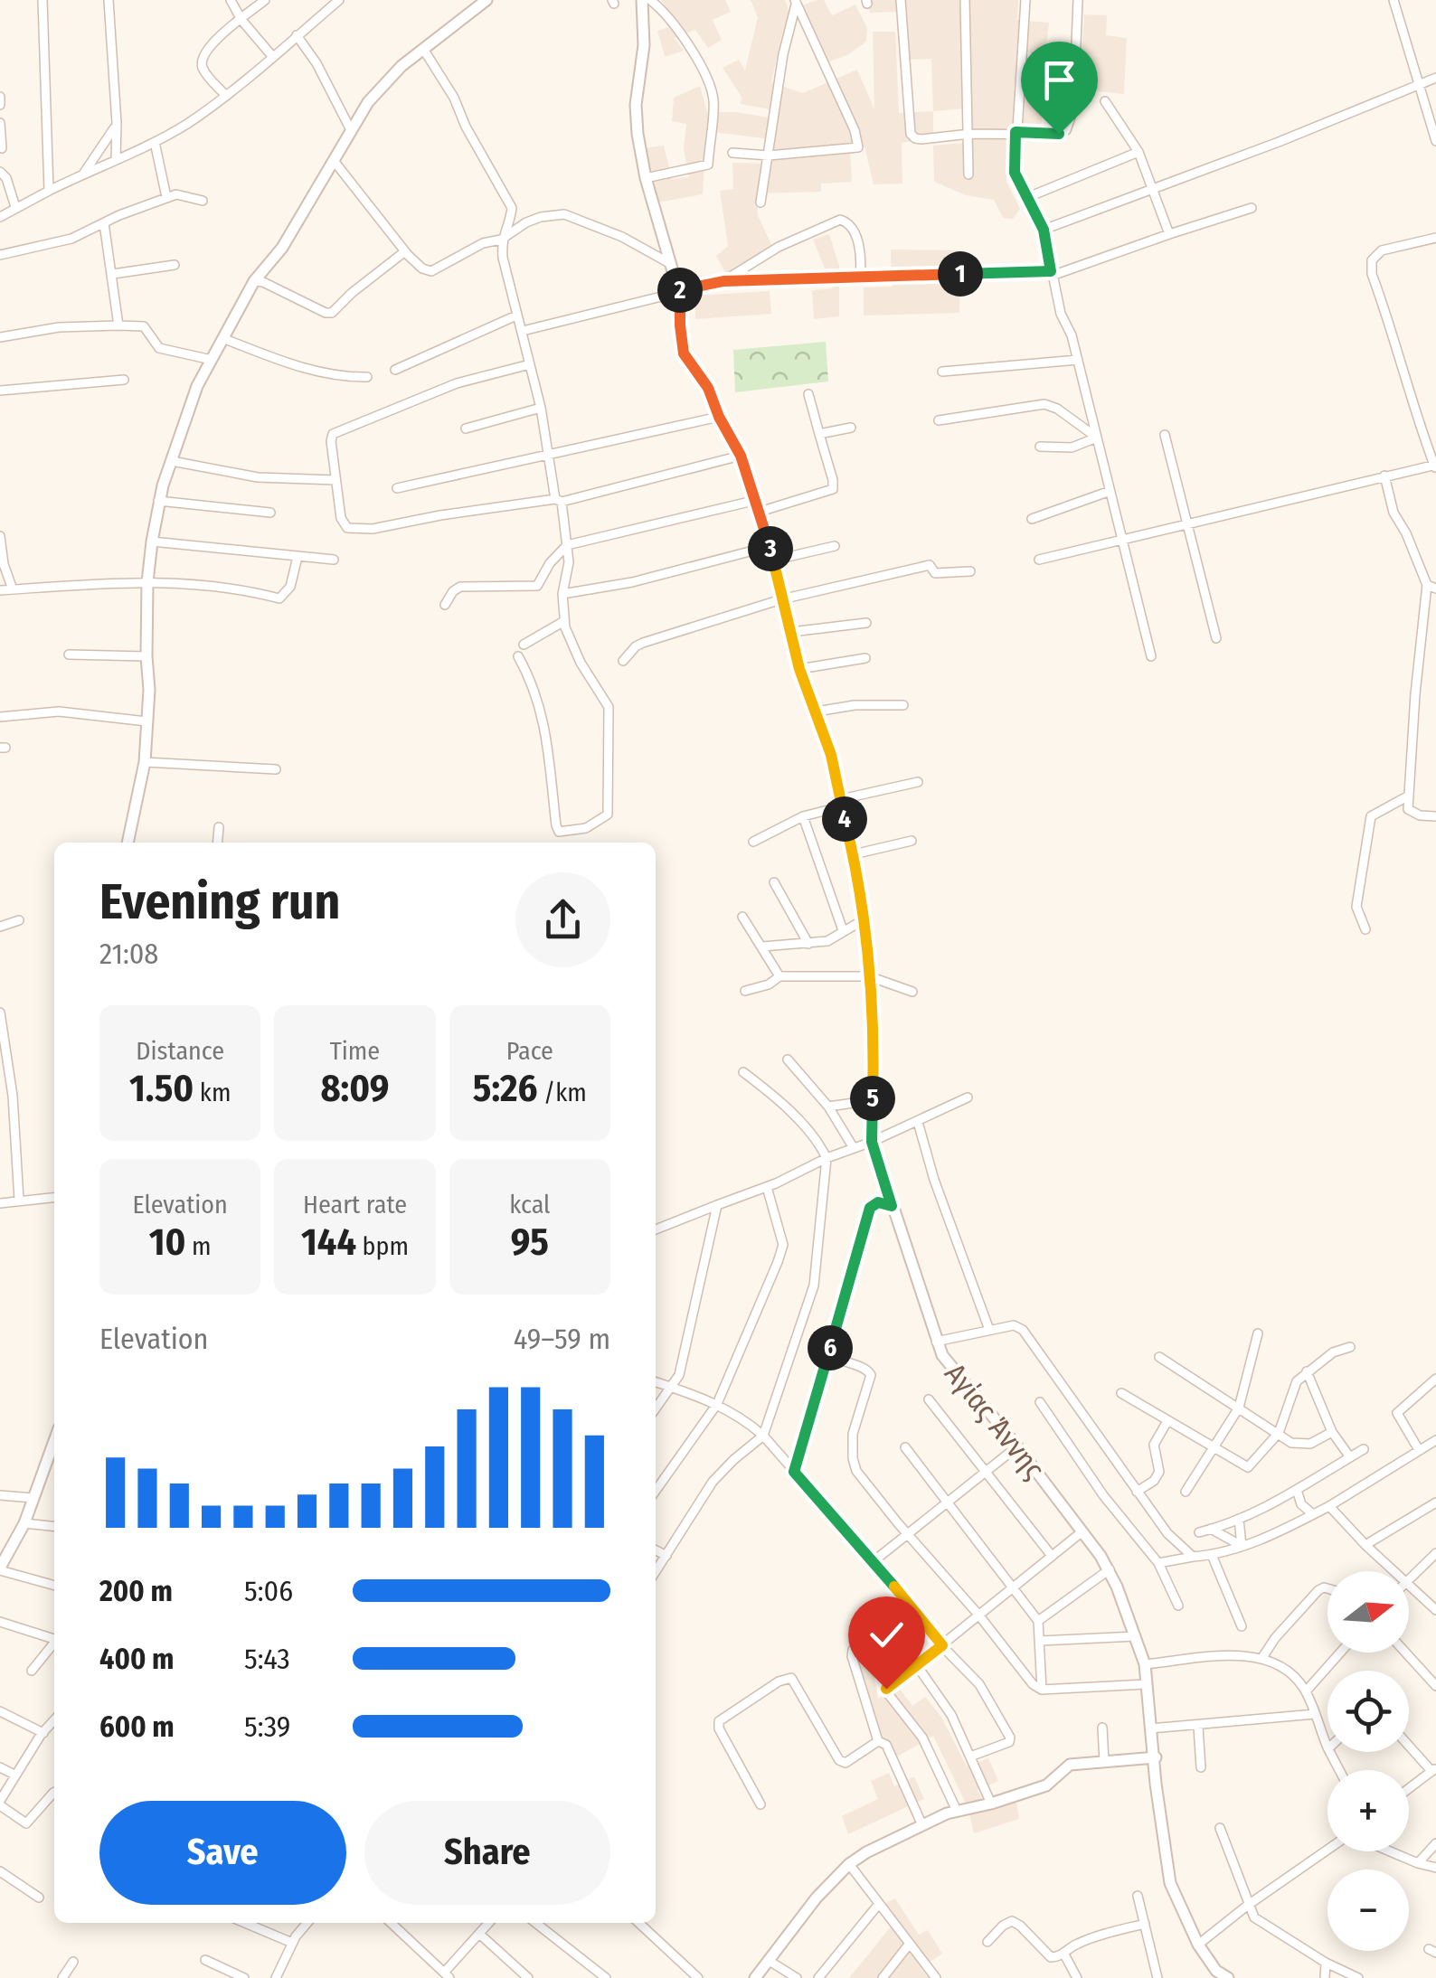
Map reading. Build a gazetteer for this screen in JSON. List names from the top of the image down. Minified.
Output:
{"streets":{"street":["Αγίας Άννης"]},"north":"right","page":{"pins":["1","2","3","4","5","6"],"heading":["Evening run","21:08"],"stats":[["Distance","1.50 km"],["Time","8:09"],["Pace","5:26 /km"],["Elevation","10 m"],["Heart rate","144 bpm"],["kcal","95"]],"chart":["Elevation","49–59 m"],"list":[{"name":"200 m","note":"5:06"},{"name":"400 m","note":"5:43"},{"name":"600 m","note":"5:39"}],"map_buttons":["+","−"],"buttons":["Save","Share"]}}
